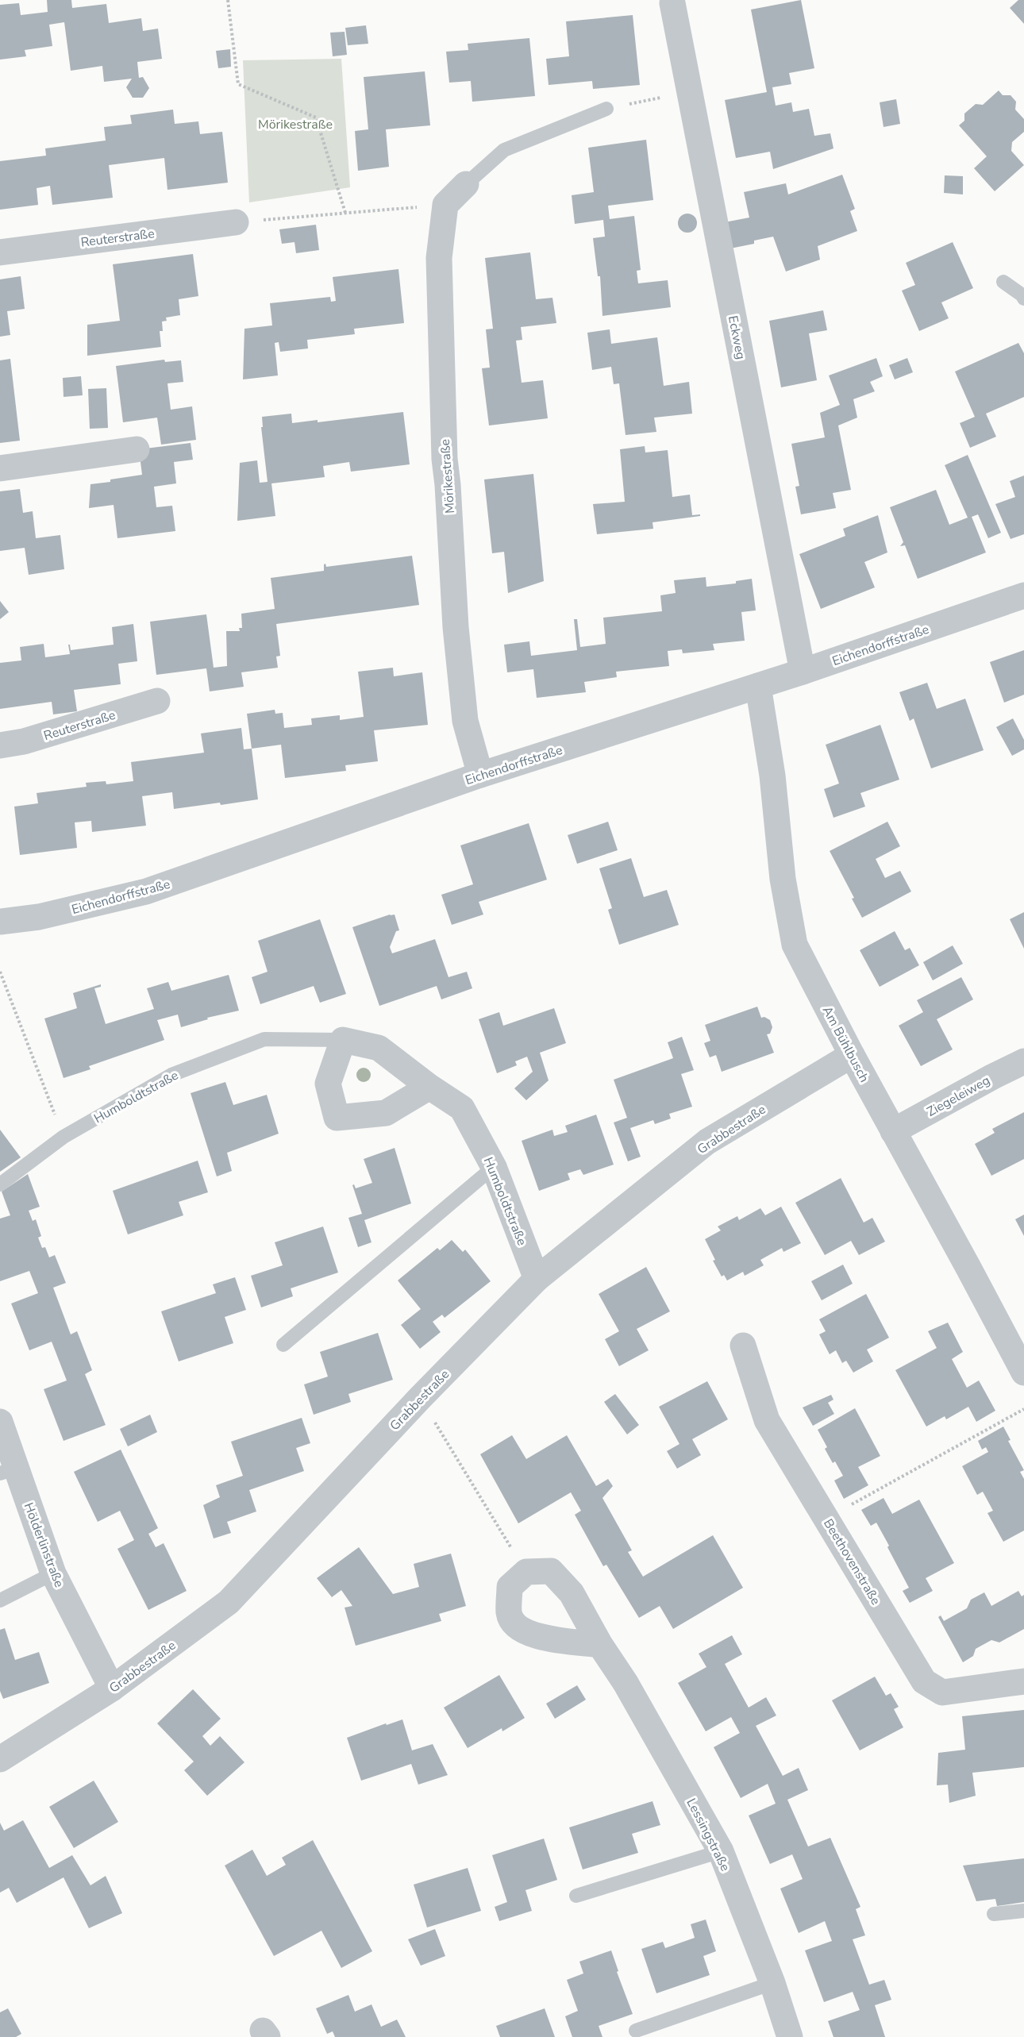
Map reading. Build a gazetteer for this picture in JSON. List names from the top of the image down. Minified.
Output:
{"streets":{"street":["Reuterstraße","Eckweg","Mörikestraße","Eichendorffstraße","Am Bühlbusch","Ziegeleiweg","Humboldtstraße","Grabbestraße","Hölderlinstraße","Beethovenstraße","Lessingstraße"]},"crossings":[["Eckweg","Eichendorffstraße"],["Mörikestraße","Eichendorffstraße"],["Eichendorffstraße","Am Bühlbusch"],["Am Bühlbusch","Ziegeleiweg"],["Am Bühlbusch","Grabbestraße"],["Humboldtstraße","Grabbestraße"],["Grabbestraße","Hölderlinstraße"]],"parks":["Mörikestraße"]}
